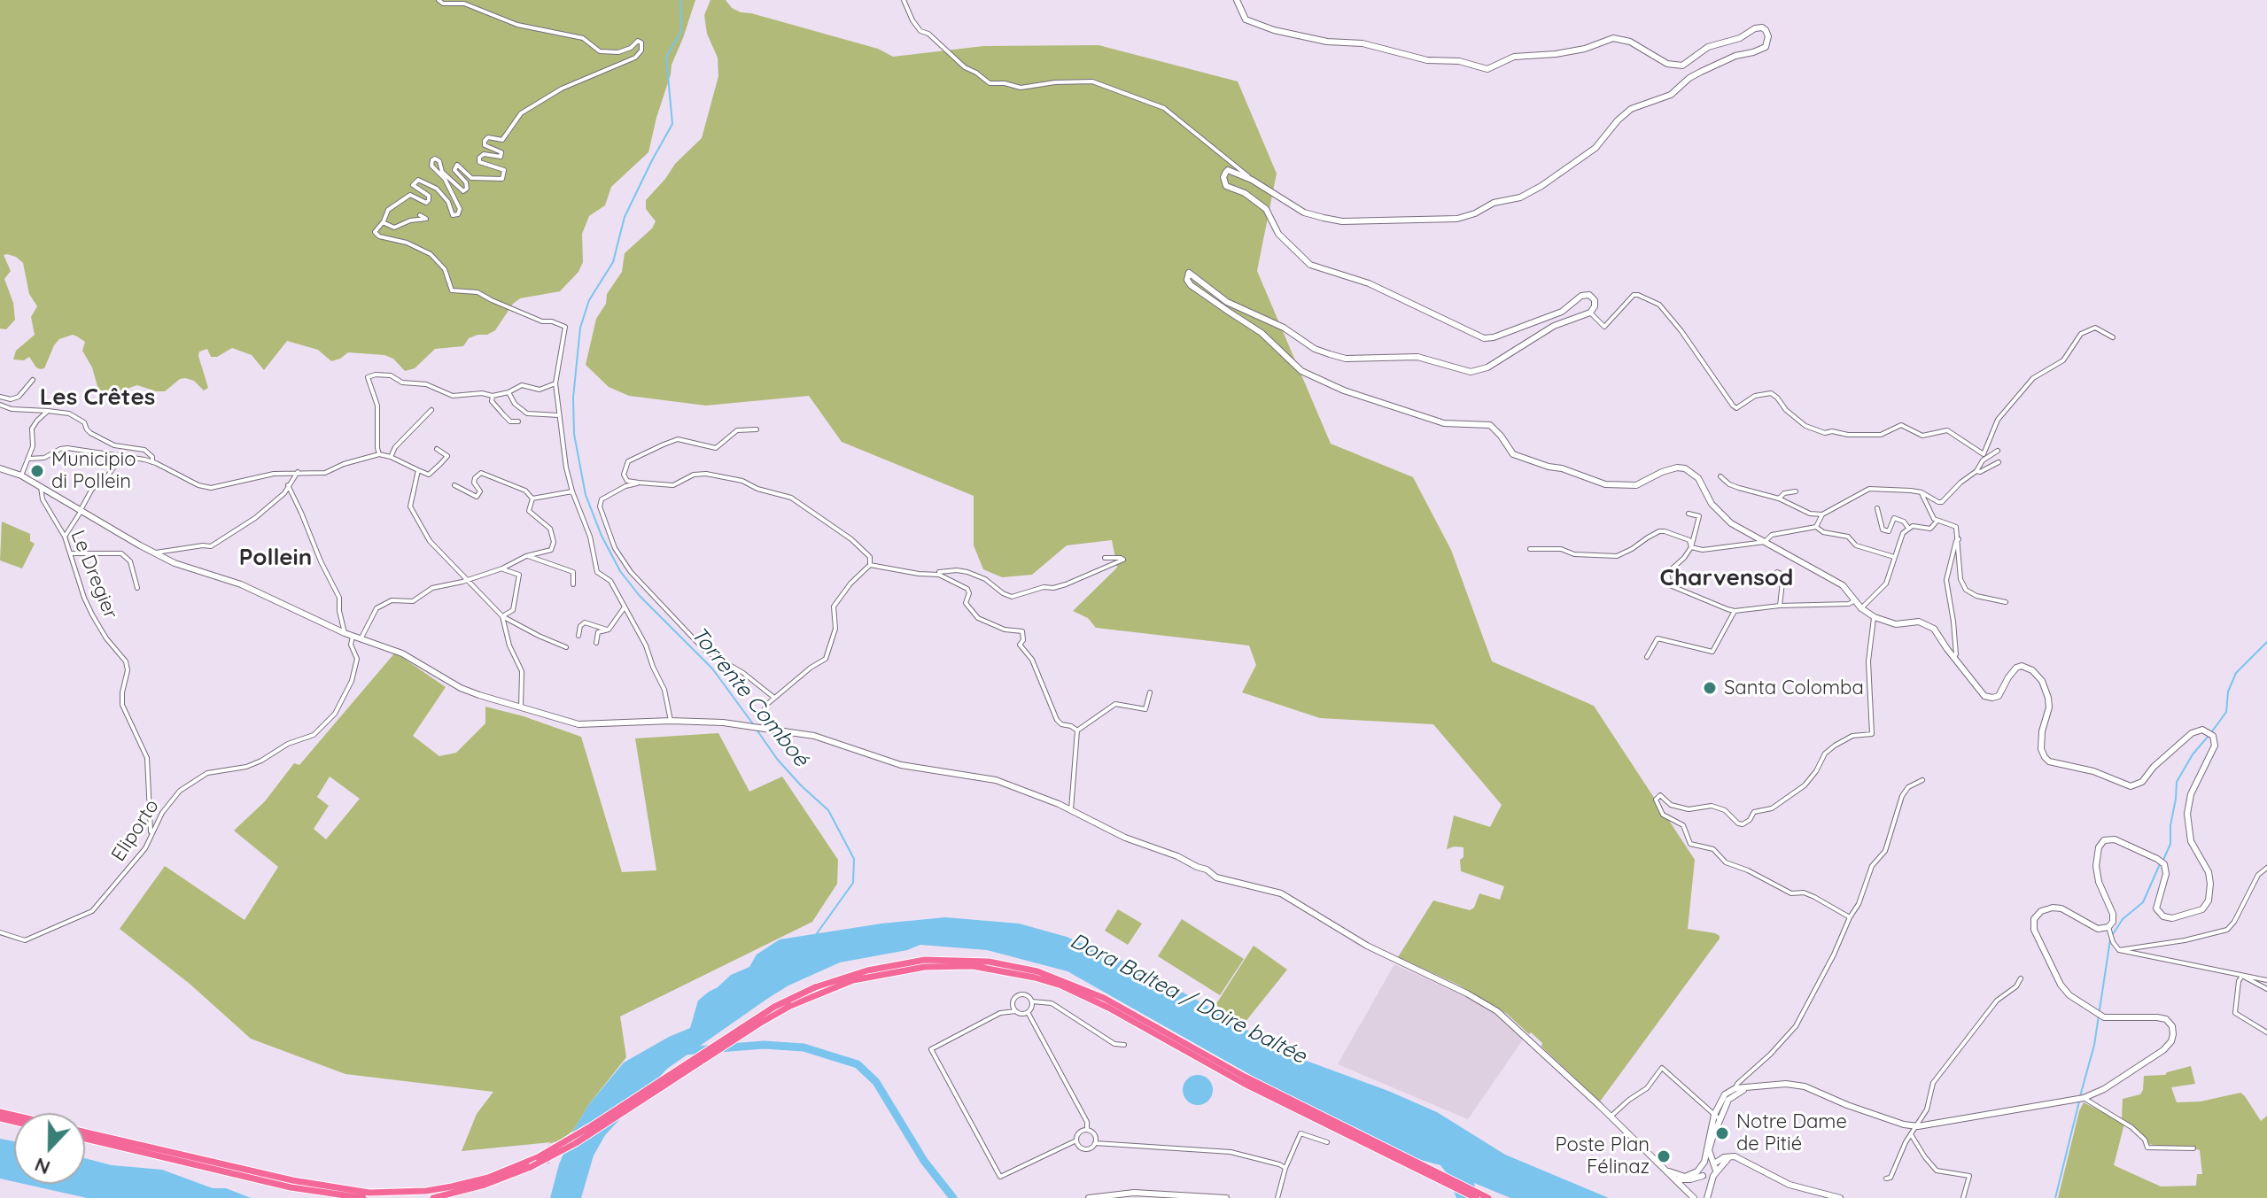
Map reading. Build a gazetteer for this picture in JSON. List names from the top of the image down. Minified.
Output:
{"streets":{"street":["Le Dregier","Eliporto"]},"crossings":[["Le Dregier","Eliporto"]],"districts":["Les Crêtes","Pollein","Charvensod"],"water":["Torrente Comboé","Dora Baltea / Doire baltée"],"places":["Municipio di Pollein","Santa Colomba","Notre Dame de Pitié","Poste Plan Félinaz"],"north":"bottom"}
